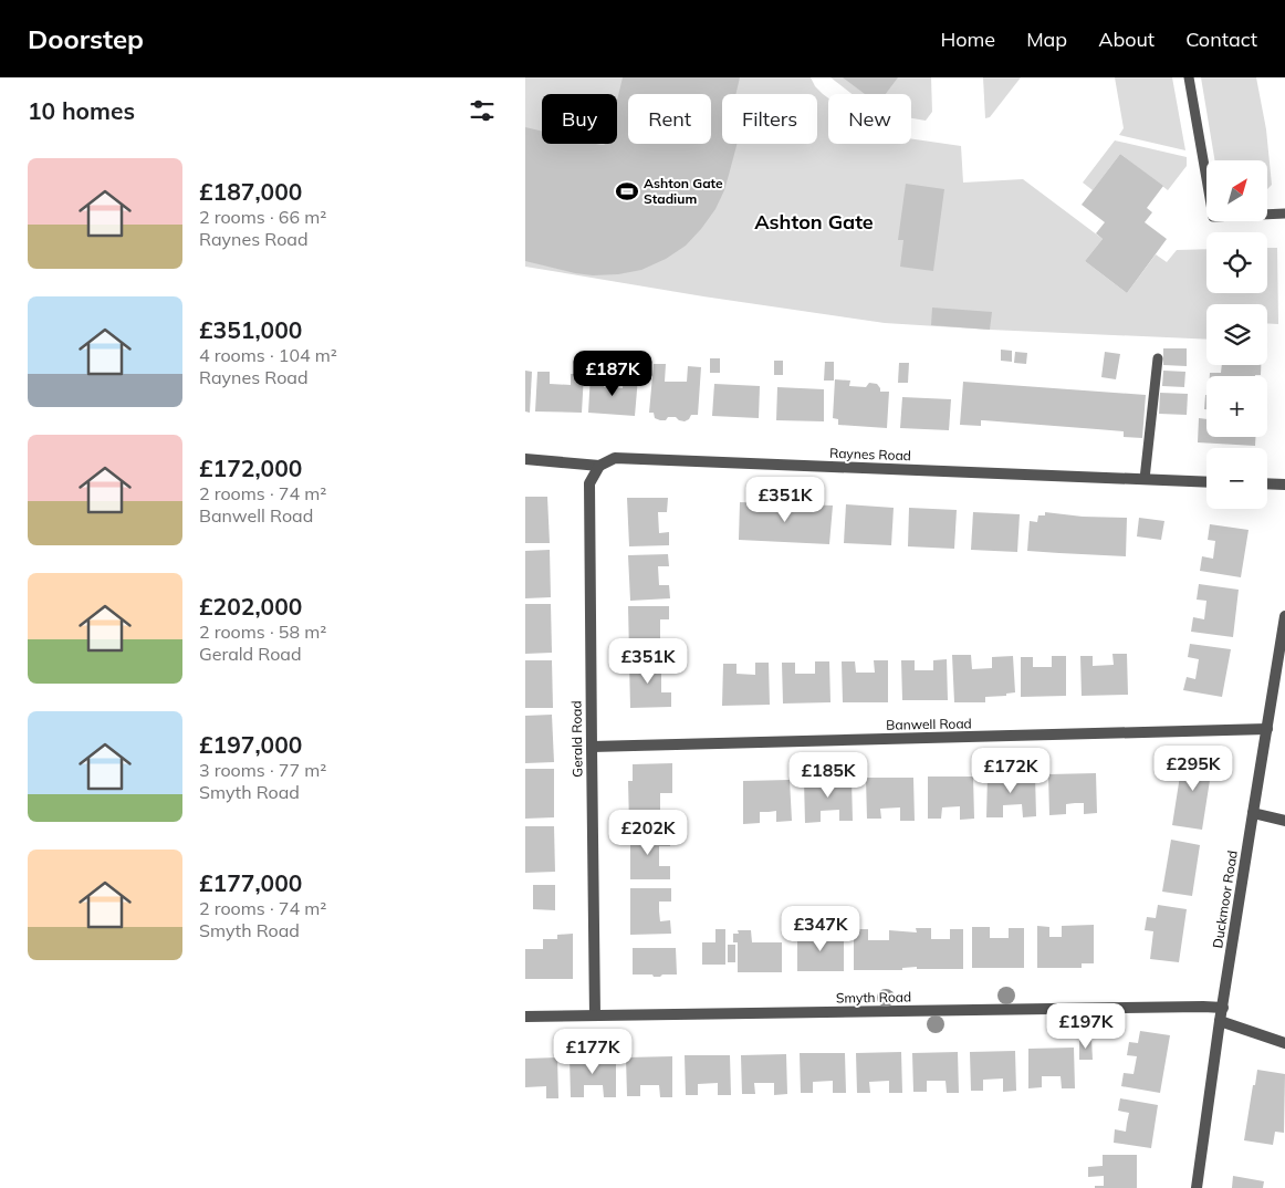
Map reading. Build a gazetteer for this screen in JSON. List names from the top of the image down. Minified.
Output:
{"streets":{"street":["Raynes Road","Banwell Road","Gerald Road","Duckmoor Road","Smyth Road"]},"crossings":[["Raynes Road","Gerald Road"],["Banwell Road","Gerald Road"],["Banwell Road","Duckmoor Road"],["Gerald Road","Smyth Road"],["Duckmoor Road","Smyth Road"]],"districts":["Ashton Gate"],"places":{"sports":["Ashton Gate Stadium"]},"north":"top right","page":{"header":"Doorstep","nav":["Home","Map","About","Contact"],"heading":"10 homes","chip":["Buy","Rent","Filters","New"],"list":[{"name":"£187,000","note":"2 rooms · 66 m² · Raynes Road"},{"name":"£351,000","note":"4 rooms · 104 m² · Raynes Road"},{"name":"£172,000","note":"2 rooms · 74 m² · Banwell Road"},{"name":"£202,000","note":"2 rooms · 58 m² · Gerald Road"},{"name":"£197,000","note":"3 rooms · 77 m² · Smyth Road"},{"name":"£177,000","note":"2 rooms · 74 m² · Smyth Road"}],"map_buttons":["+","−"],"price":["£187K","£351K","£351K","£295K","£172K","£185K","£202K","£347K","£197K","£177K"]}}
